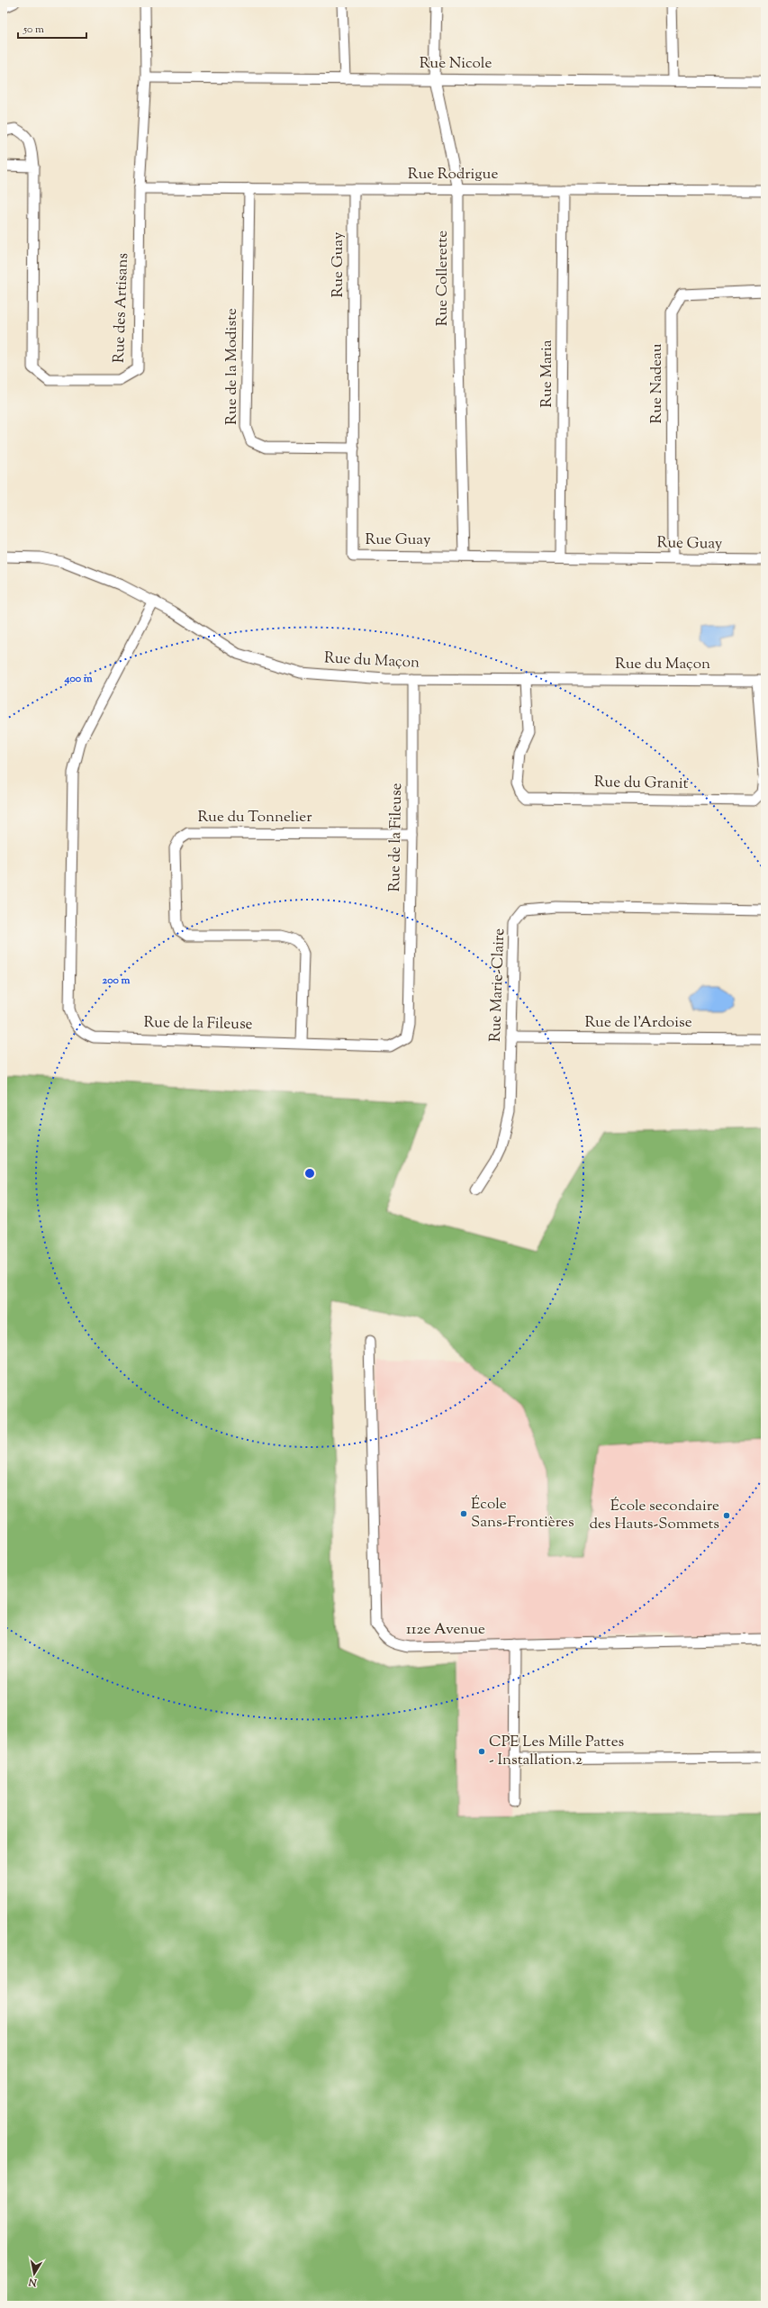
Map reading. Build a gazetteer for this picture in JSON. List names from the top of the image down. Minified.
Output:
{"streets":{"street":["Rue Nicole","Rue Rodrigue","Rue Guay","Rue Collerette","Rue des Artisans","Rue de la Modiste","Rue Maria","Rue Nadeau","Rue du Maçon","Rue du Granit","Rue du Tonnelier","Rue de la Fileuse","Rue Marie-Claire","Rue de l'Ardoise","112e Avenue"]},"crossings":[["Rue Nicole","Rue Collerette"],["Rue Nicole","Rue des Artisans"],["Rue Rodrigue","Rue Guay"],["Rue Rodrigue","Rue Collerette"],["Rue Rodrigue","Rue des Artisans"],["Rue Rodrigue","Rue de la Modiste"],["Rue Rodrigue","Rue Maria"],["Rue Guay","Rue Collerette"],["Rue Guay","Rue de la Modiste"],["Rue Guay","Rue Maria"],["Rue Guay","Rue Nadeau"],["Rue du Maçon","Rue du Granit"],["Rue du Maçon","Rue de la Fileuse"],["Rue du Tonnelier","Rue de la Fileuse"],["Rue Marie-Claire","Rue de l'Ardoise"]],"places":["École Sans-Frontières","École secondaire des Hauts-Sommets","CPE Les Mille Pattes - Installation 2"],"scale_bar":"50 m","north":"bottom","rings":["400 m","200 m"]}
